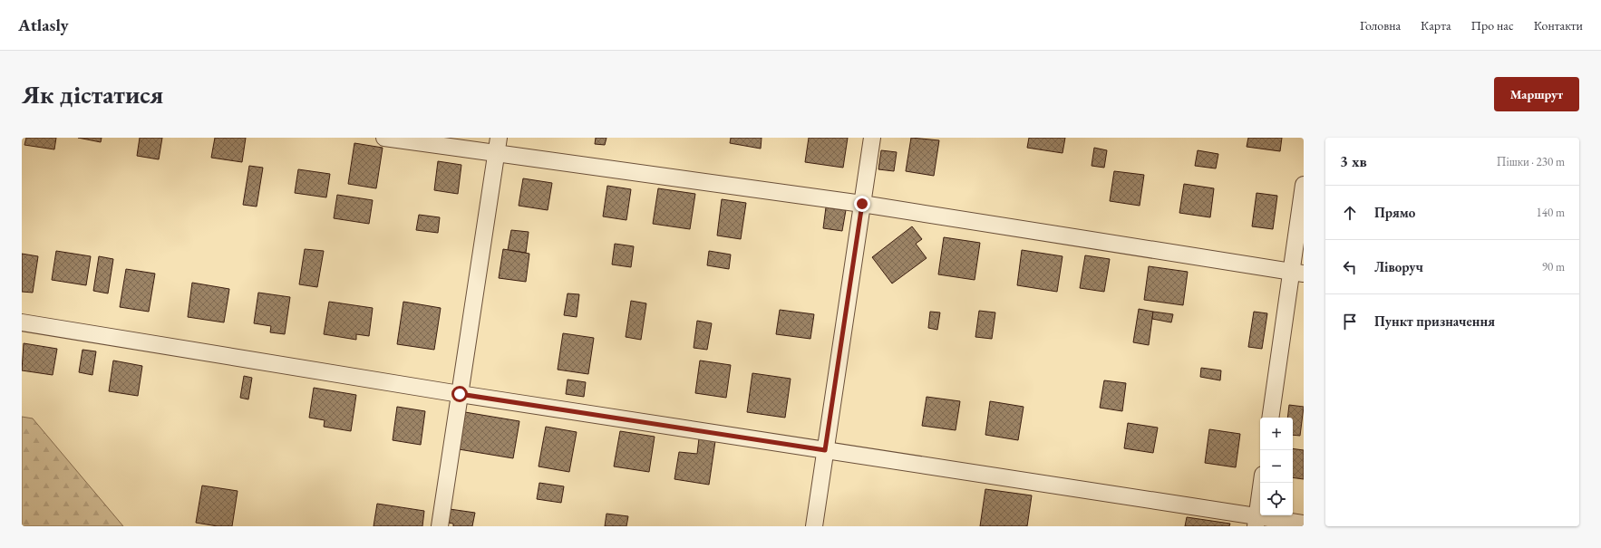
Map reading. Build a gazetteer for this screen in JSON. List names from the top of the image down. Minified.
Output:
{"page":{"header":"Atlasly","nav":["Головна","Карта","Про нас","Контакти"],"buttons":"Маршрут","title":"Як дістатися","heading":["3 хв","Пішки · 230 m"],"list":[["Прямо","140 m"],["Ліворуч","90 m"],"Пункт призначення"],"map_buttons":["+","−"]}}
